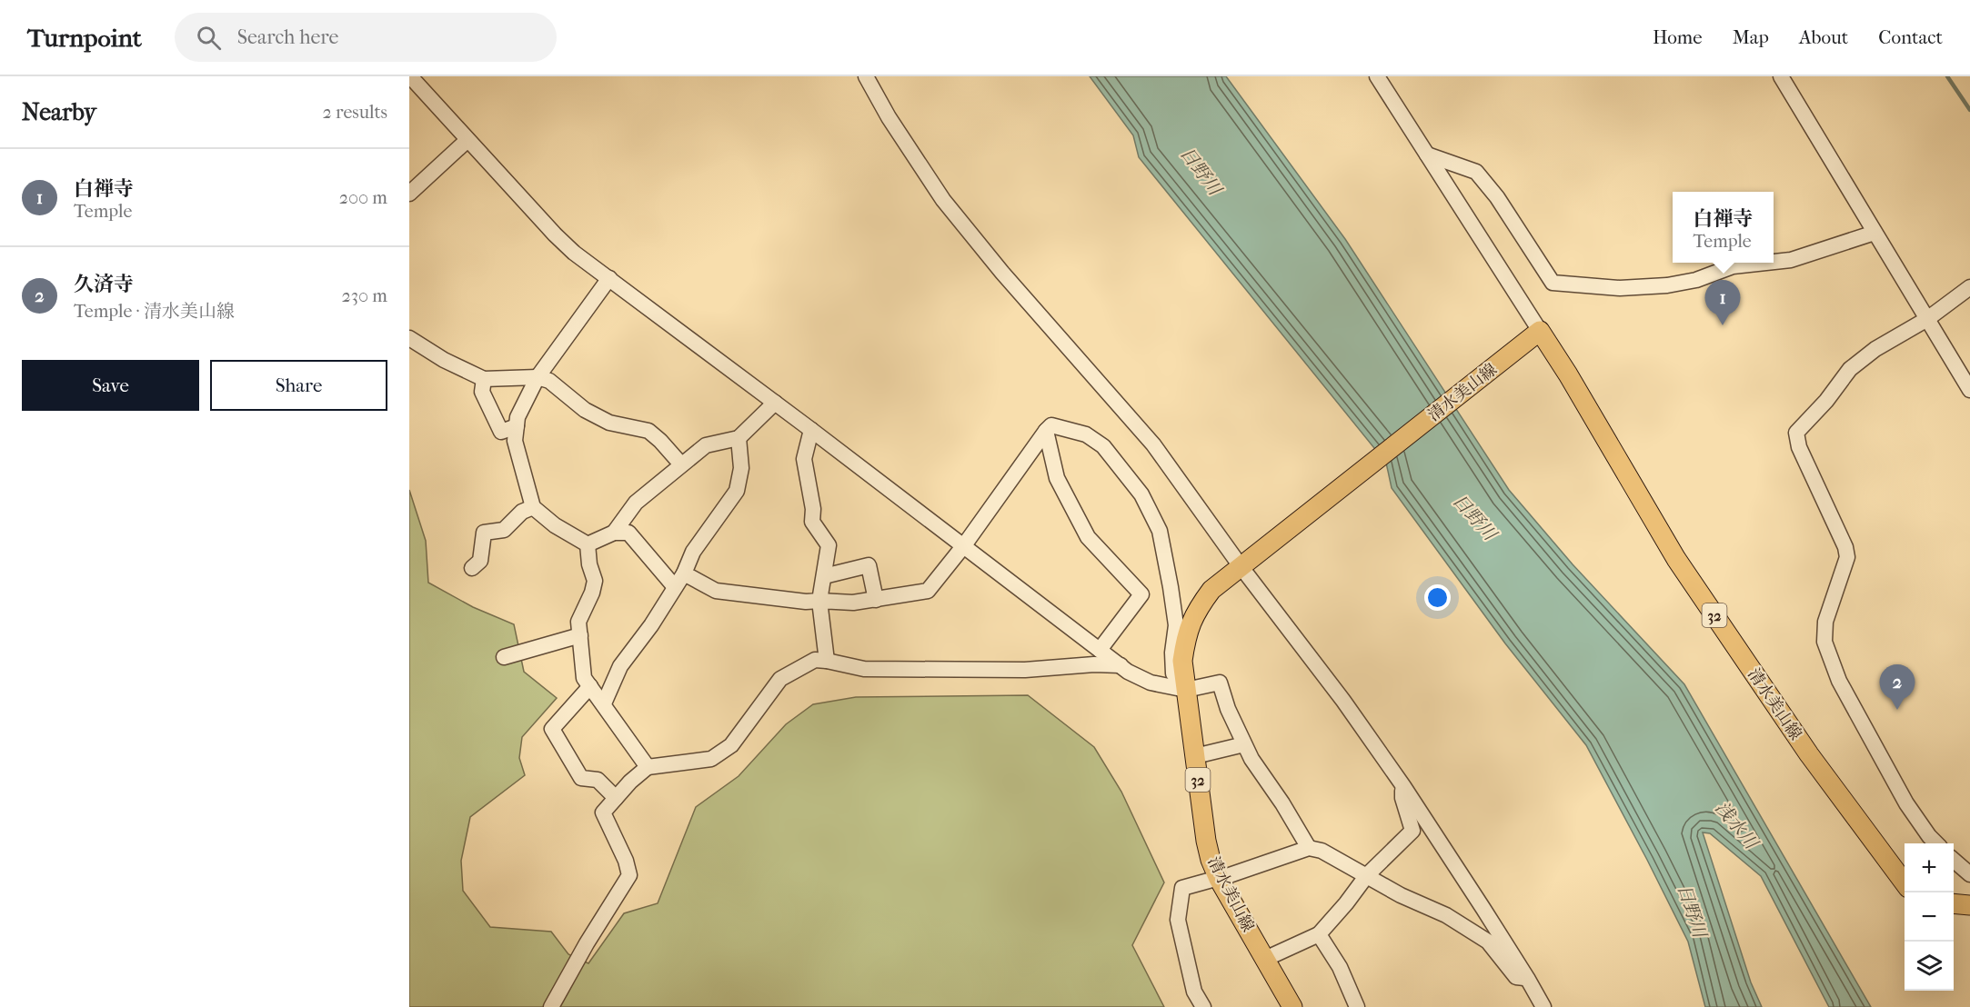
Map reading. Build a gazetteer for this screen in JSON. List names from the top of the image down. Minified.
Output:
{"streets":{"main road":["清水美山線","32"]},"water":["日野川","浅水川"],"page":{"header":"Turnpoint","search":"Search here","nav":["Home","Map","About","Contact"],"heading":["Nearby","2 results"],"list":[{"mark":"1","name":"白禅寺","note":"Temple","value":"200 m"},{"mark":"2","name":"久済寺","note":"Temple · 清水美山線","value":"230 m"}],"popup":["白禅寺","Temple"],"pins":["1","2"],"buttons":["Save","Share"],"map_buttons":["+","−"]}}
